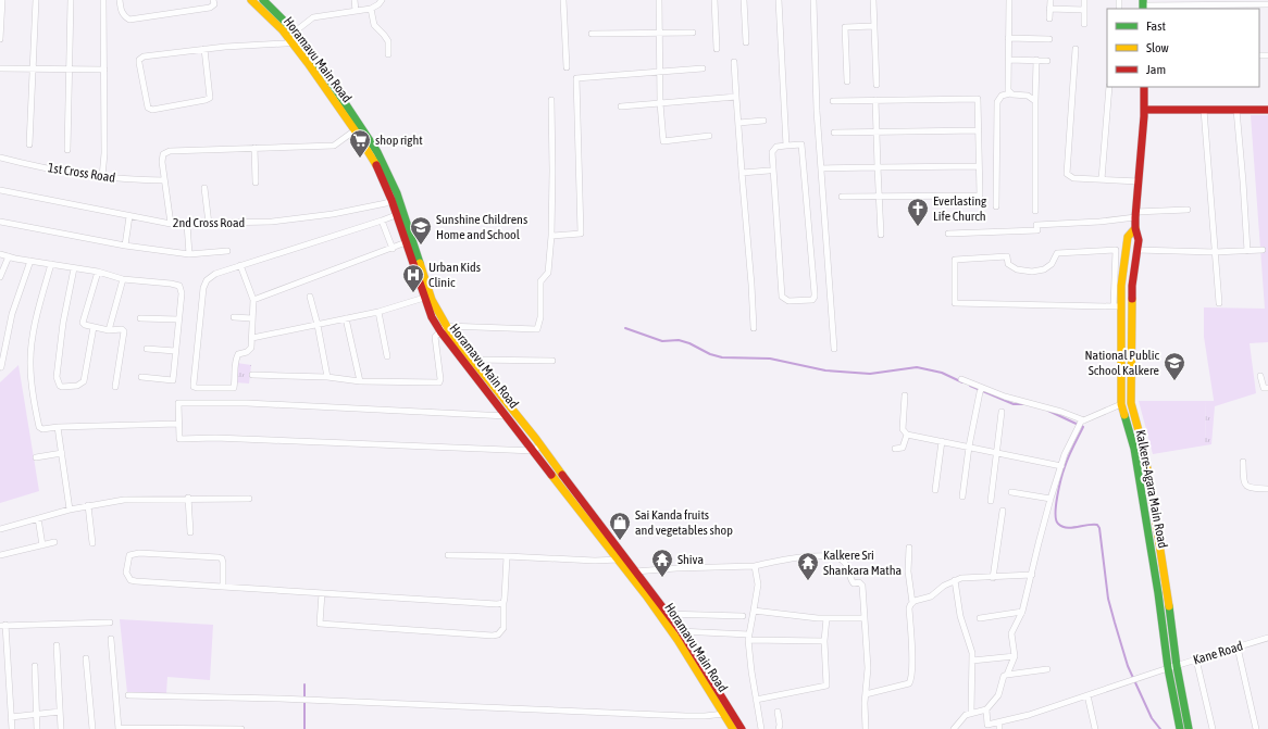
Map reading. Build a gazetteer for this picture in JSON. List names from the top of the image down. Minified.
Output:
{"streets":{"main road":["Horamavu Main Road","Kalkere-Agara Main Road"],"street":["1st Cross Road","2nd Cross Road","Kane Road"]},"crossings":[["Horamavu Main Road","2nd Cross Road"],["Kalkere-Agara Main Road","Kane Road"]],"places":{"supermarket":["shop right"],"church":["Everlasting Life Church"],"school or university":["Sunshine Childrens Home and School","National Public School Kalkere"],"hospital":["Urban Kids Clinic"],"shop":["Sai Kanda fruits and vegetables shop"],"temple":["Shiva","Kalkere Sri Shankara Matha"]},"legend":["Fast","Slow","Jam"]}
